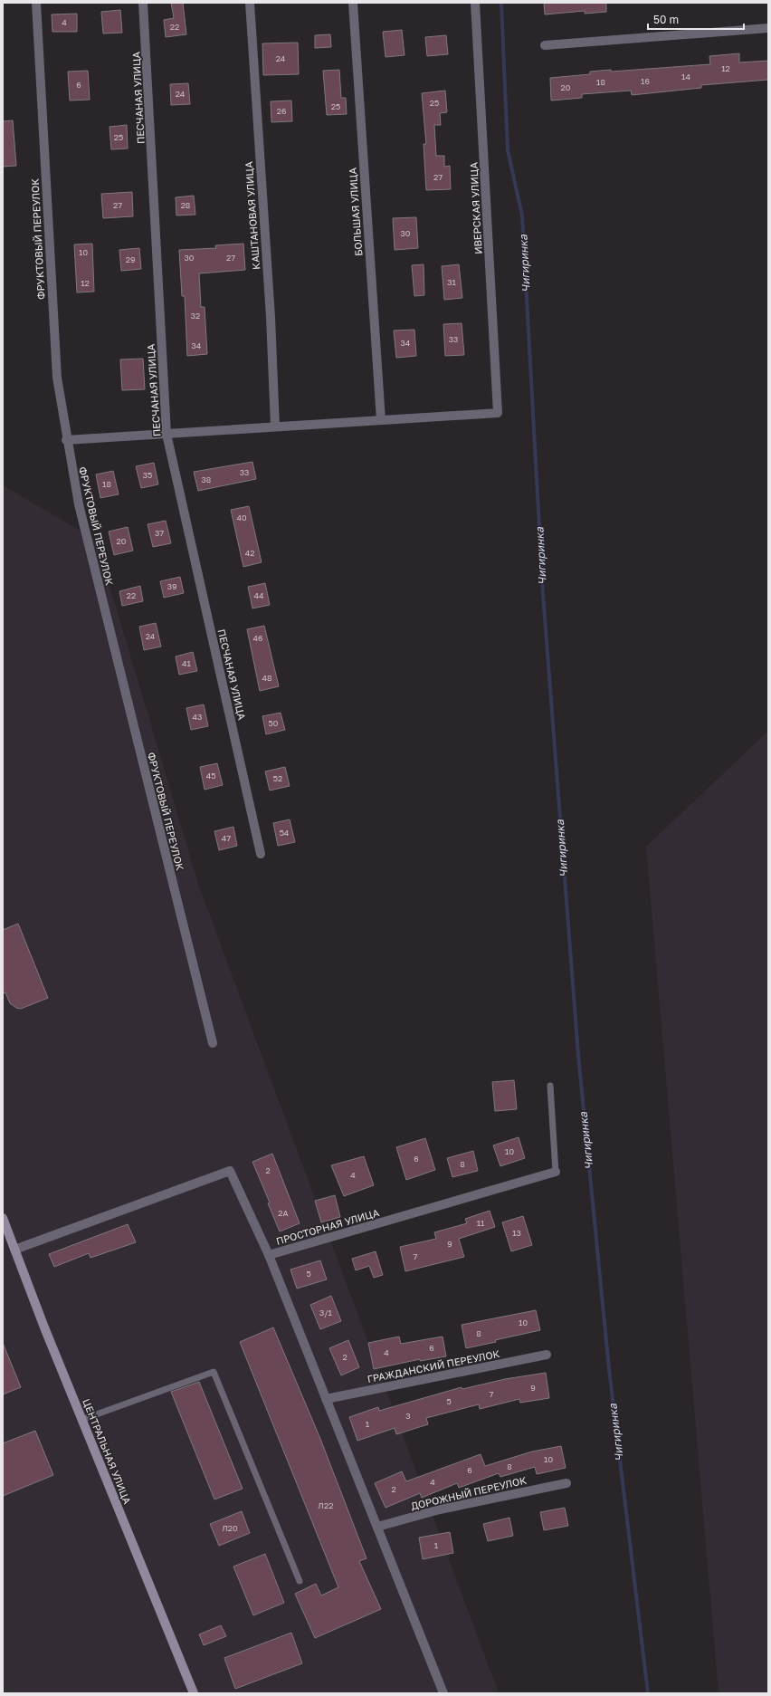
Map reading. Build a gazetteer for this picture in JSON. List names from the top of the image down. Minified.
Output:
{"streets":{"street":["ПЕСЧАНАЯ УЛИЦА","ИВЕРСКАЯ УЛИЦА","БОЛЬШАЯ УЛИЦА","КАШТАНОВАЯ УЛИЦА","ФРУКТОВЫЙ ПЕРЕУЛОК","ПРОСТОРНАЯ УЛИЦА","ГРАЖДАНСКИЙ ПЕРЕУЛОК","ЦЕНТРАЛЬНАЯ УЛИЦА","ДОРОЖНЫЙ ПЕРЕУЛОК"]},"crossings":[["ИВЕРСКАЯ УЛИЦА","БОЛЬШАЯ УЛИЦА"],["ПРОСТОРНАЯ УЛИЦА","ЦЕНТРАЛЬНАЯ УЛИЦА"]],"water":["Чигиринка"],"house_numbers":["4","22","24","12","14","16","18","6","20","24","25","25","26","25","27","27","28","30","10","30","27","29","31","12","32","33","34","34","33","35","38","18","40","37","20","42","39","22","44","24","46","41","48","43","50","45","52","54","47","10","6","8","2","4","2А","11","13","9","7","5","3/1","10","8","6","4","2","9","7","5","3","1","10","8","6","4","2","Л22","Л20","1"],"scale_bar":"50 m"}
